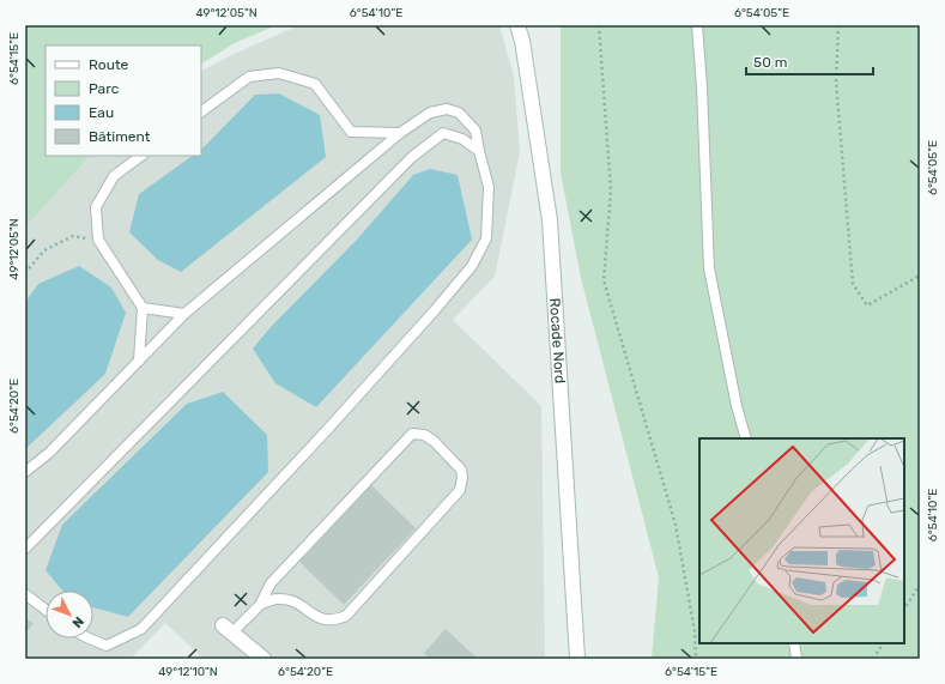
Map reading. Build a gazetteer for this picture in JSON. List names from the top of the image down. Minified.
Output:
{"streets":{"main road":["Rocade Nord"]},"legend":["Route","Parc","Eau","Bâtiment"],"scale_bar":"50 m","north":"bottom right","coordinates":["49°12'05\"N","6°54'10\"E","6°54'05\"E","6°54'15\"E","6°54'20\"E","49°12'10\"N"]}
